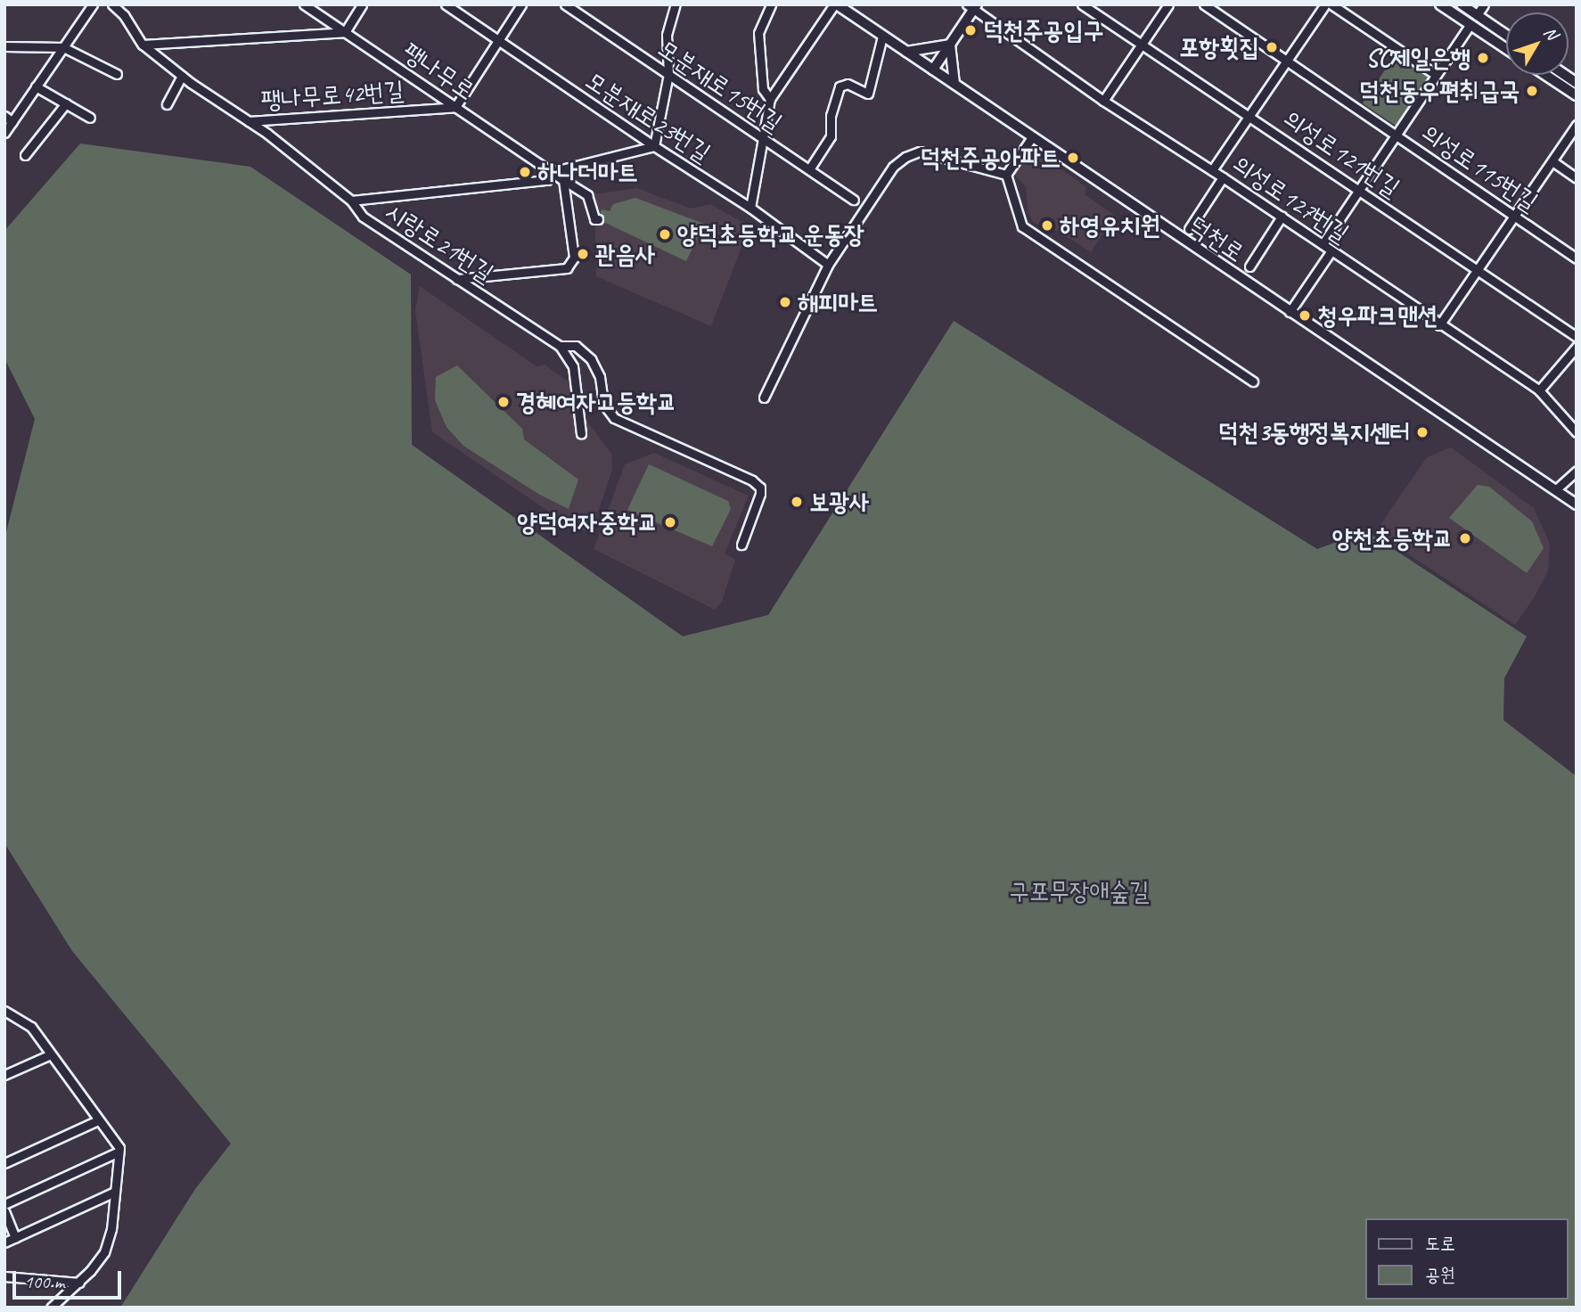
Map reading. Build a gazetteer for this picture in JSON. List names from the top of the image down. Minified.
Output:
{"streets":{"main road":["덕천로"],"street":["팽나무로","모분재로15번길","팽나무로42번길","모분재로23번길","의성로121번길","의성로115번길","의성로127번길","시랑로21번길"]},"crossings":[["팽나무로","팽나무로42번길"],["팽나무로","시랑로21번길"],["팽나무로42번길","시랑로21번길"]],"parks":["구포무장애숲길"],"places":["덕천주공입구","포항횟집","SC제일은행","덕천동우편취급국","덕천주공아파트","하나더마트","하영유치원","양덕초등학교 운동장","관음사","해피마트","청우파크맨션","경혜여자고등학교","덕천3동행정복지센터","보광사","양덕여자중학교","양천초등학교"],"legend":["도로","공원"],"scale_bar":"100 m","north":"top right"}
